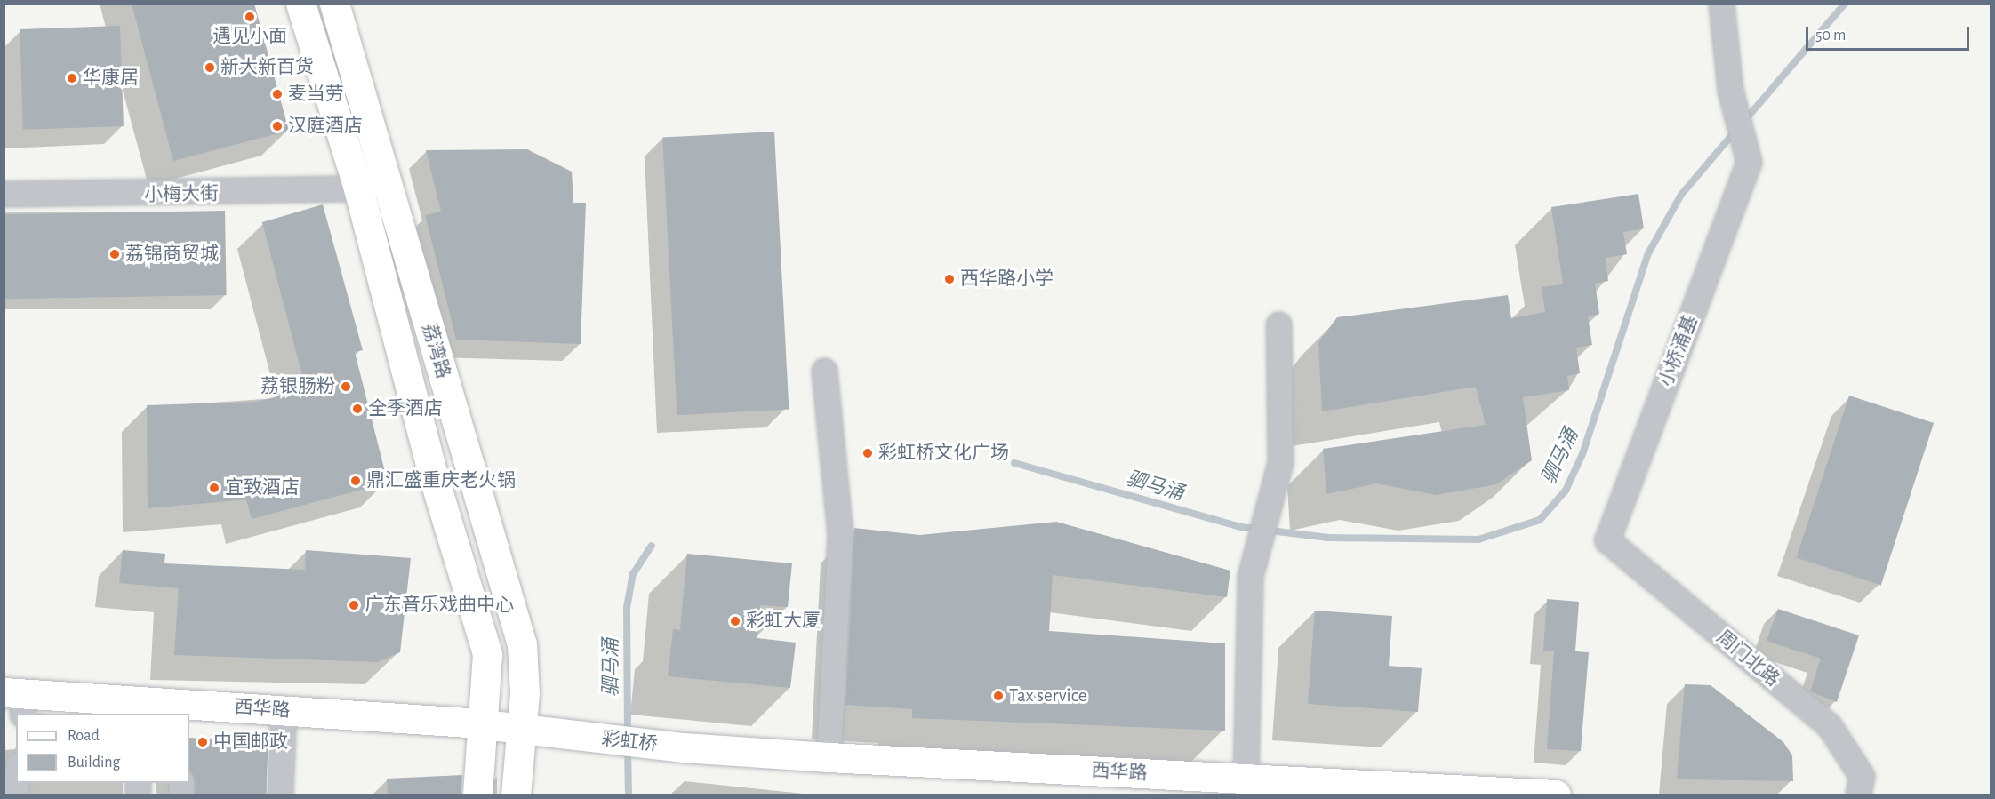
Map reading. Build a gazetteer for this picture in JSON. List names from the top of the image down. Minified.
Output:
{"streets":{"main road":["荔湾路","西华路","彩虹桥"],"street":["小梅大街","小桥涌基","周门北路"]},"crossings":[["小梅大街","荔湾路"],["荔湾路","西华路"],["荔湾路","彩虹桥"],["小桥涌基","周门北路"],["西华路","彩虹桥"]],"water":["驷马涌"],"places":["遇见小面","新大新百货","华康居","麦当劳","汉庭酒店","荔锦商贸城","西华路小学","荔银肠粉","全季酒店","彩虹桥文化广场","鼎汇盛重庆老火锅","宜致酒店","广东音乐戏曲中心","彩虹大厦","Tax service","中国邮政"],"legend":["Road","Building"],"scale_bar":"50 m"}
